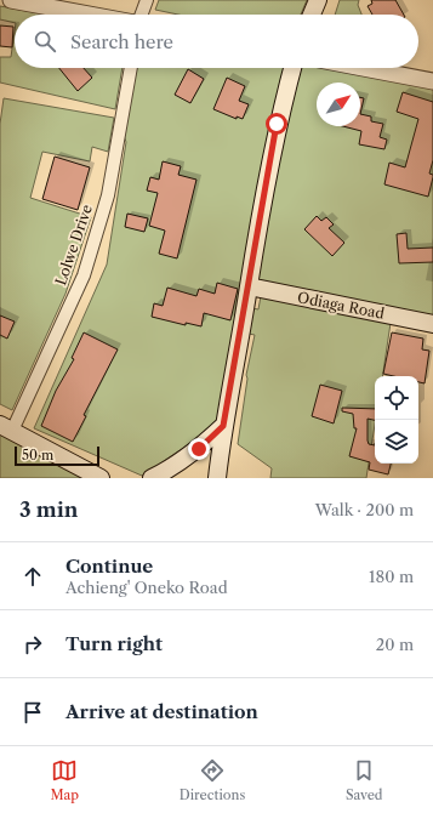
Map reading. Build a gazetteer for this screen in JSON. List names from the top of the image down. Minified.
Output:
{"streets":{"main road":["Odiaga Road"],"street":["Lolwe Drive"]},"scale_bar":"50 m","north":"top right","page":{"search":"Search here","scale":"50 m","heading":["3 min","Walk · 200 m"],"list":[["Continue","Achieng' Oneko Road","180 m"],["Turn right","20 m"],"Arrive at destination"],"nav":["Map","Directions","Saved"]}}
